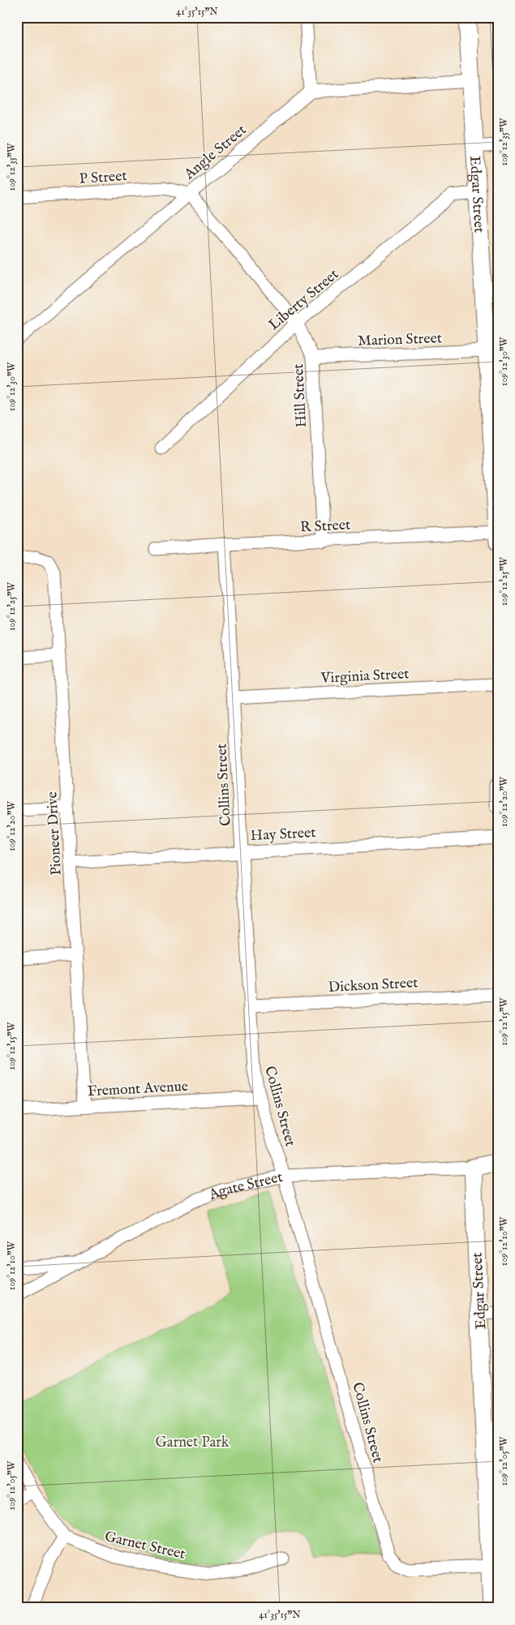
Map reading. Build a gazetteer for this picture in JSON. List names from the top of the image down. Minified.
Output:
{"streets":{"street":["Angle Street","P Street","Edgar Street","Liberty Street","Marion Street","Hill Street","R Street","Virginia Street","Collins Street","Pioneer Drive","Hay Street","Dickson Street","Fremont Avenue","Agate Street","Garnet Street"]},"crossings":[["Angle Street","P Street"],["Angle Street","Hill Street"],["P Street","Hill Street"],["Edgar Street","Liberty Street"],["Edgar Street","Marion Street"],["Edgar Street","R Street"],["Edgar Street","Collins Street"],["Edgar Street","Agate Street"],["Liberty Street","Hill Street"],["Marion Street","Hill Street"],["Hill Street","R Street"],["R Street","Collins Street"],["Virginia Street","Collins Street"],["Collins Street","Hay Street"],["Collins Street","Dickson Street"],["Collins Street","Fremont Avenue"],["Collins Street","Agate Street"],["Pioneer Drive","Hay Street"],["Pioneer Drive","Fremont Avenue"]],"parks":["Garnet Park"],"coordinates":["41°35'15\"N","109°12'35\"W","109°12'30\"W","109°12'25\"W","109°12'20\"W","109°12'15\"W","109°12'10\"W","109°12'05\"W"]}
